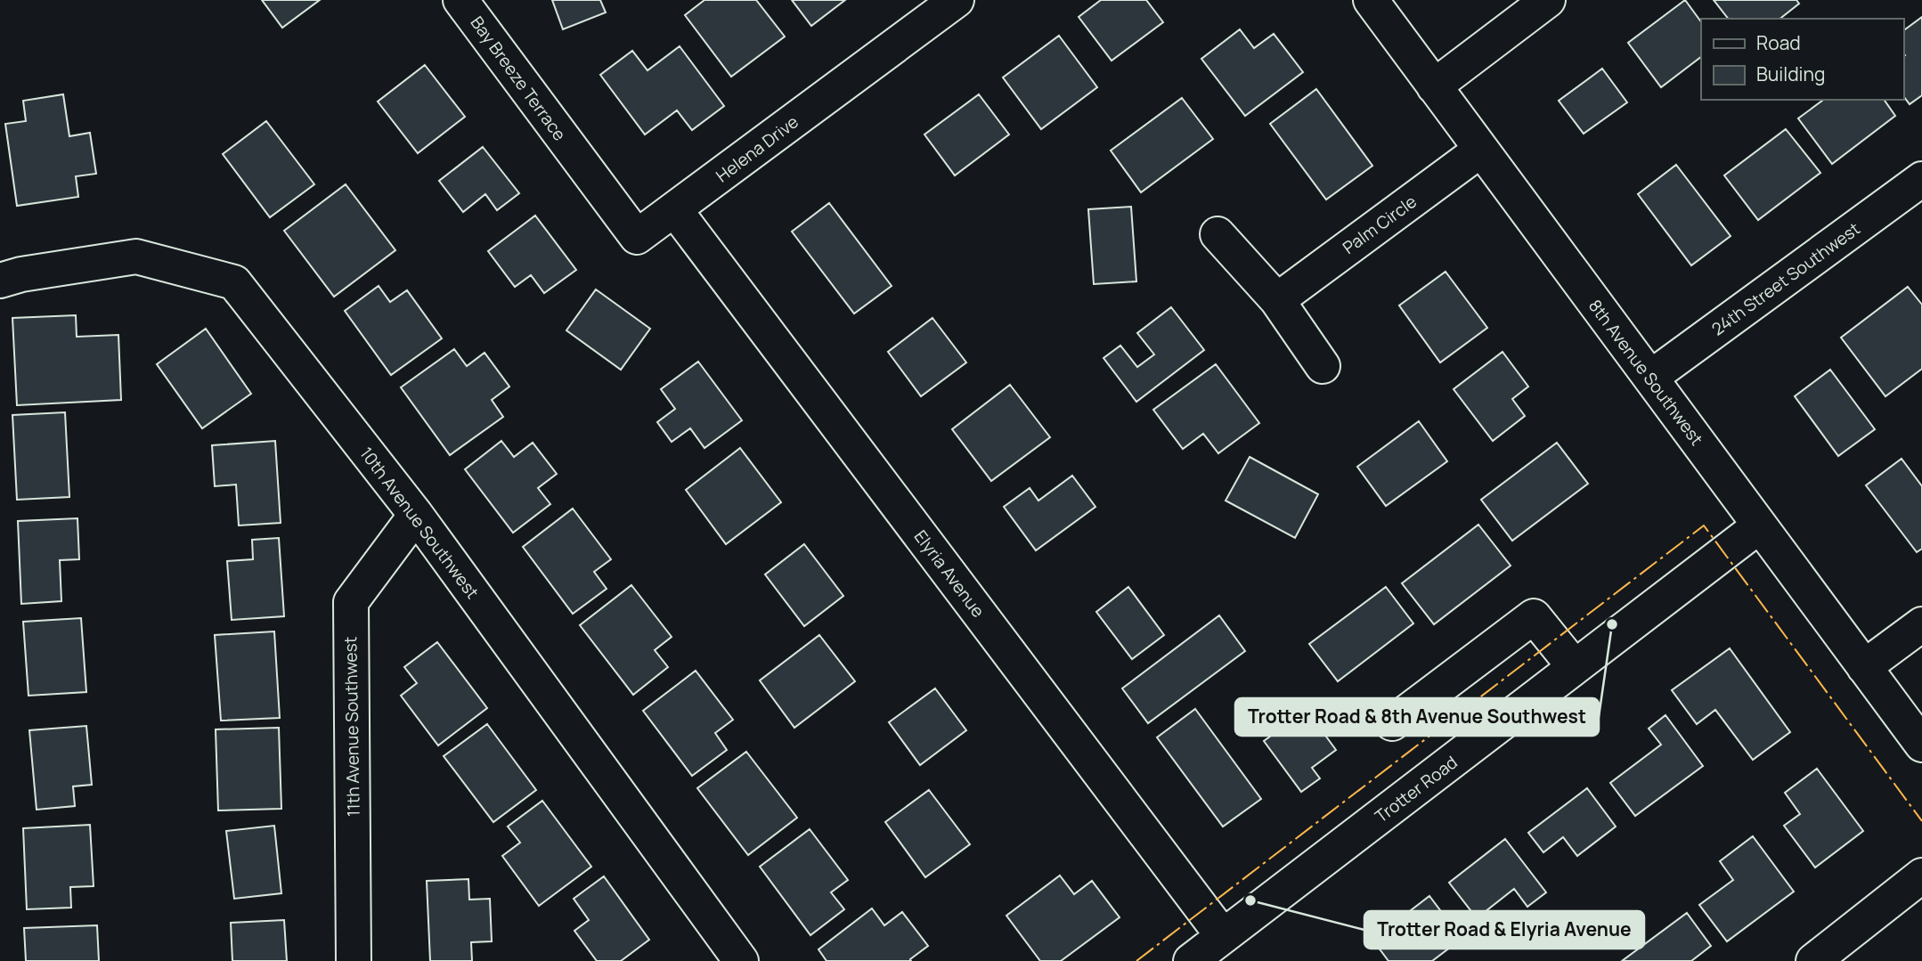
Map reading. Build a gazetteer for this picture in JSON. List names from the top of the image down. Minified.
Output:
{"streets":{"street":["Bay Breeze Terrace","Helena Drive","Palm Circle","24th Street Southwest","8th Avenue Southwest","10th Avenue Southwest","Elyria Avenue","11th Avenue Southwest","Trotter Road"]},"crossings":[["Bay Breeze Terrace","Helena Drive"],["Helena Drive","Elyria Avenue"],["Palm Circle","8th Avenue Southwest"],["24th Street Southwest","8th Avenue Southwest"],["8th Avenue Southwest","Trotter Road"],["10th Avenue Southwest","11th Avenue Southwest"],["Elyria Avenue","Trotter Road"]],"places":["Trotter Road & 8th Avenue Southwest","Trotter Road & Elyria Avenue"],"legend":["Road","Building"]}
